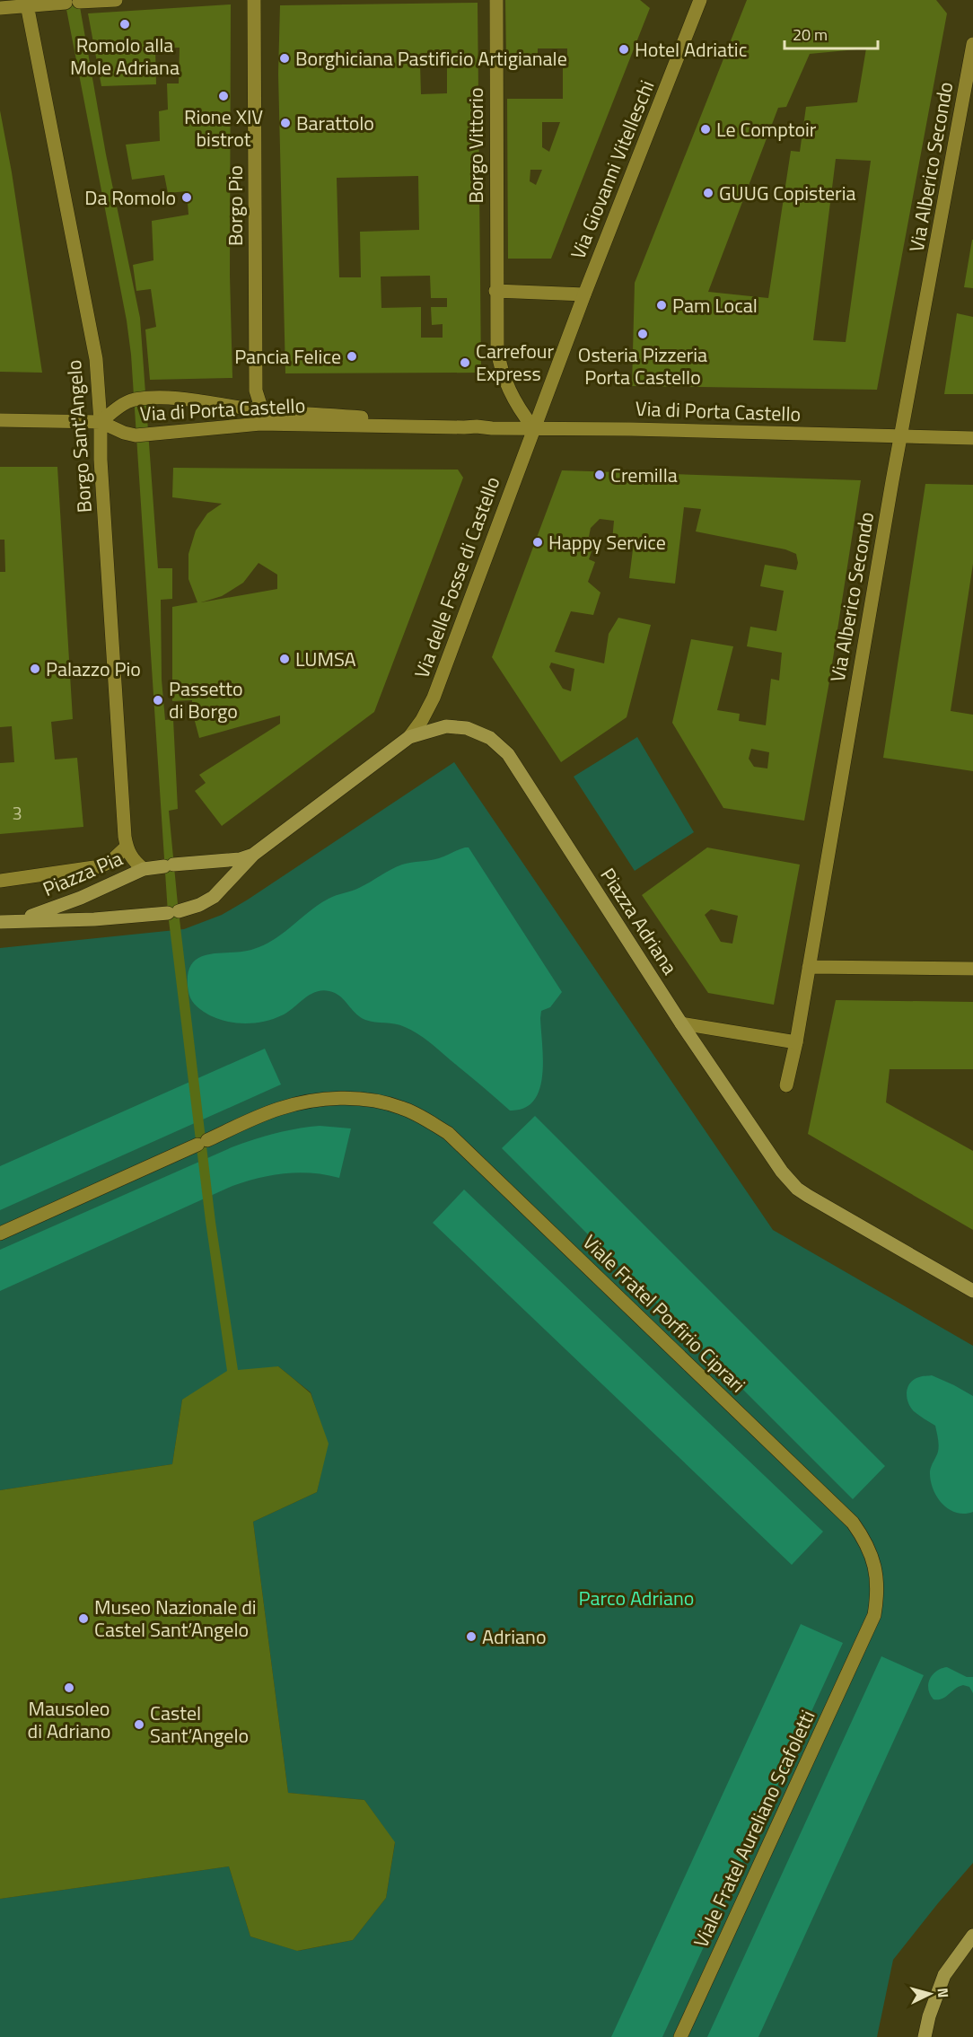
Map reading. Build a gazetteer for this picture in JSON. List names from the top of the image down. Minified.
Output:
{"streets":{"main road":["Piazza Pia","Piazza Adriana"],"street":["Borgo Vittorio","Via Alberico Secondo","Via Giovanni Vitelleschi","Borgo Pio","Via di Porta Castello","Borgo Sant'Angelo","Via delle Fosse di Castello","Viale Fratel Porfirio Ciprari","Viale Fratel Aureliano Scafoletti"]},"crossings":[["Borgo Vittorio","Via Giovanni Vitelleschi"],["Borgo Vittorio","Via di Porta Castello"],["Borgo Vittorio","Via delle Fosse di Castello"],["Via Alberico Secondo","Via di Porta Castello"],["Via Giovanni Vitelleschi","Via di Porta Castello"],["Via Giovanni Vitelleschi","Via delle Fosse di Castello"],["Borgo Pio","Via di Porta Castello"],["Via di Porta Castello","Borgo Sant'Angelo"],["Via di Porta Castello","Via delle Fosse di Castello"],["Borgo Sant'Angelo","Piazza Pia"],["Via delle Fosse di Castello","Piazza Adriana"],["Piazza Pia","Piazza Adriana"],["Viale Fratel Porfirio Ciprari","Viale Fratel Aureliano Scafoletti"]],"parks":["Parco Adriano"],"places":["Romolo alla Mole Adriana","Hotel Adriatic","Borghiciana Pastificio Artigianale","Rione XIV bistrot","Barattolo","Le Comptoir","GUUG Copisteria","Da Romolo","Pam Local","Osteria Pizzeria Porta Castello","Pancia Felice","Carrefour Express","Cremilla","Happy Service","LUMSA","Palazzo Pio","Passetto di Borgo","Museo Nazionale di Castel Sant’Angelo","Adriano","Mausoleo di Adriano","Castel Sant’Angelo"],"house_numbers":["3"],"scale_bar":"20 m","north":"right"}
